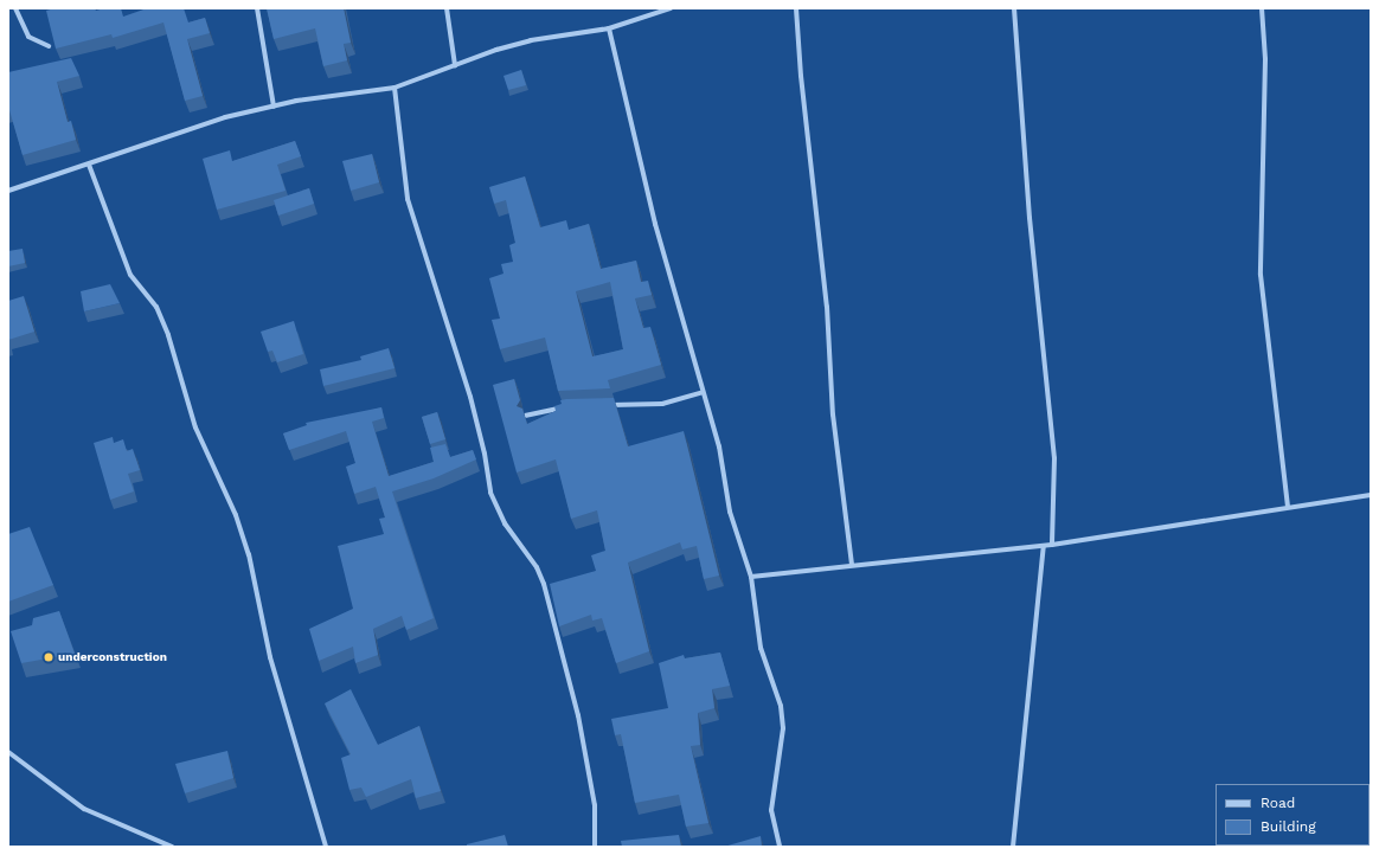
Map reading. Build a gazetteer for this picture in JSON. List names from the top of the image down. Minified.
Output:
{"places":["underconstruction"],"legend":["Road","Building"]}
